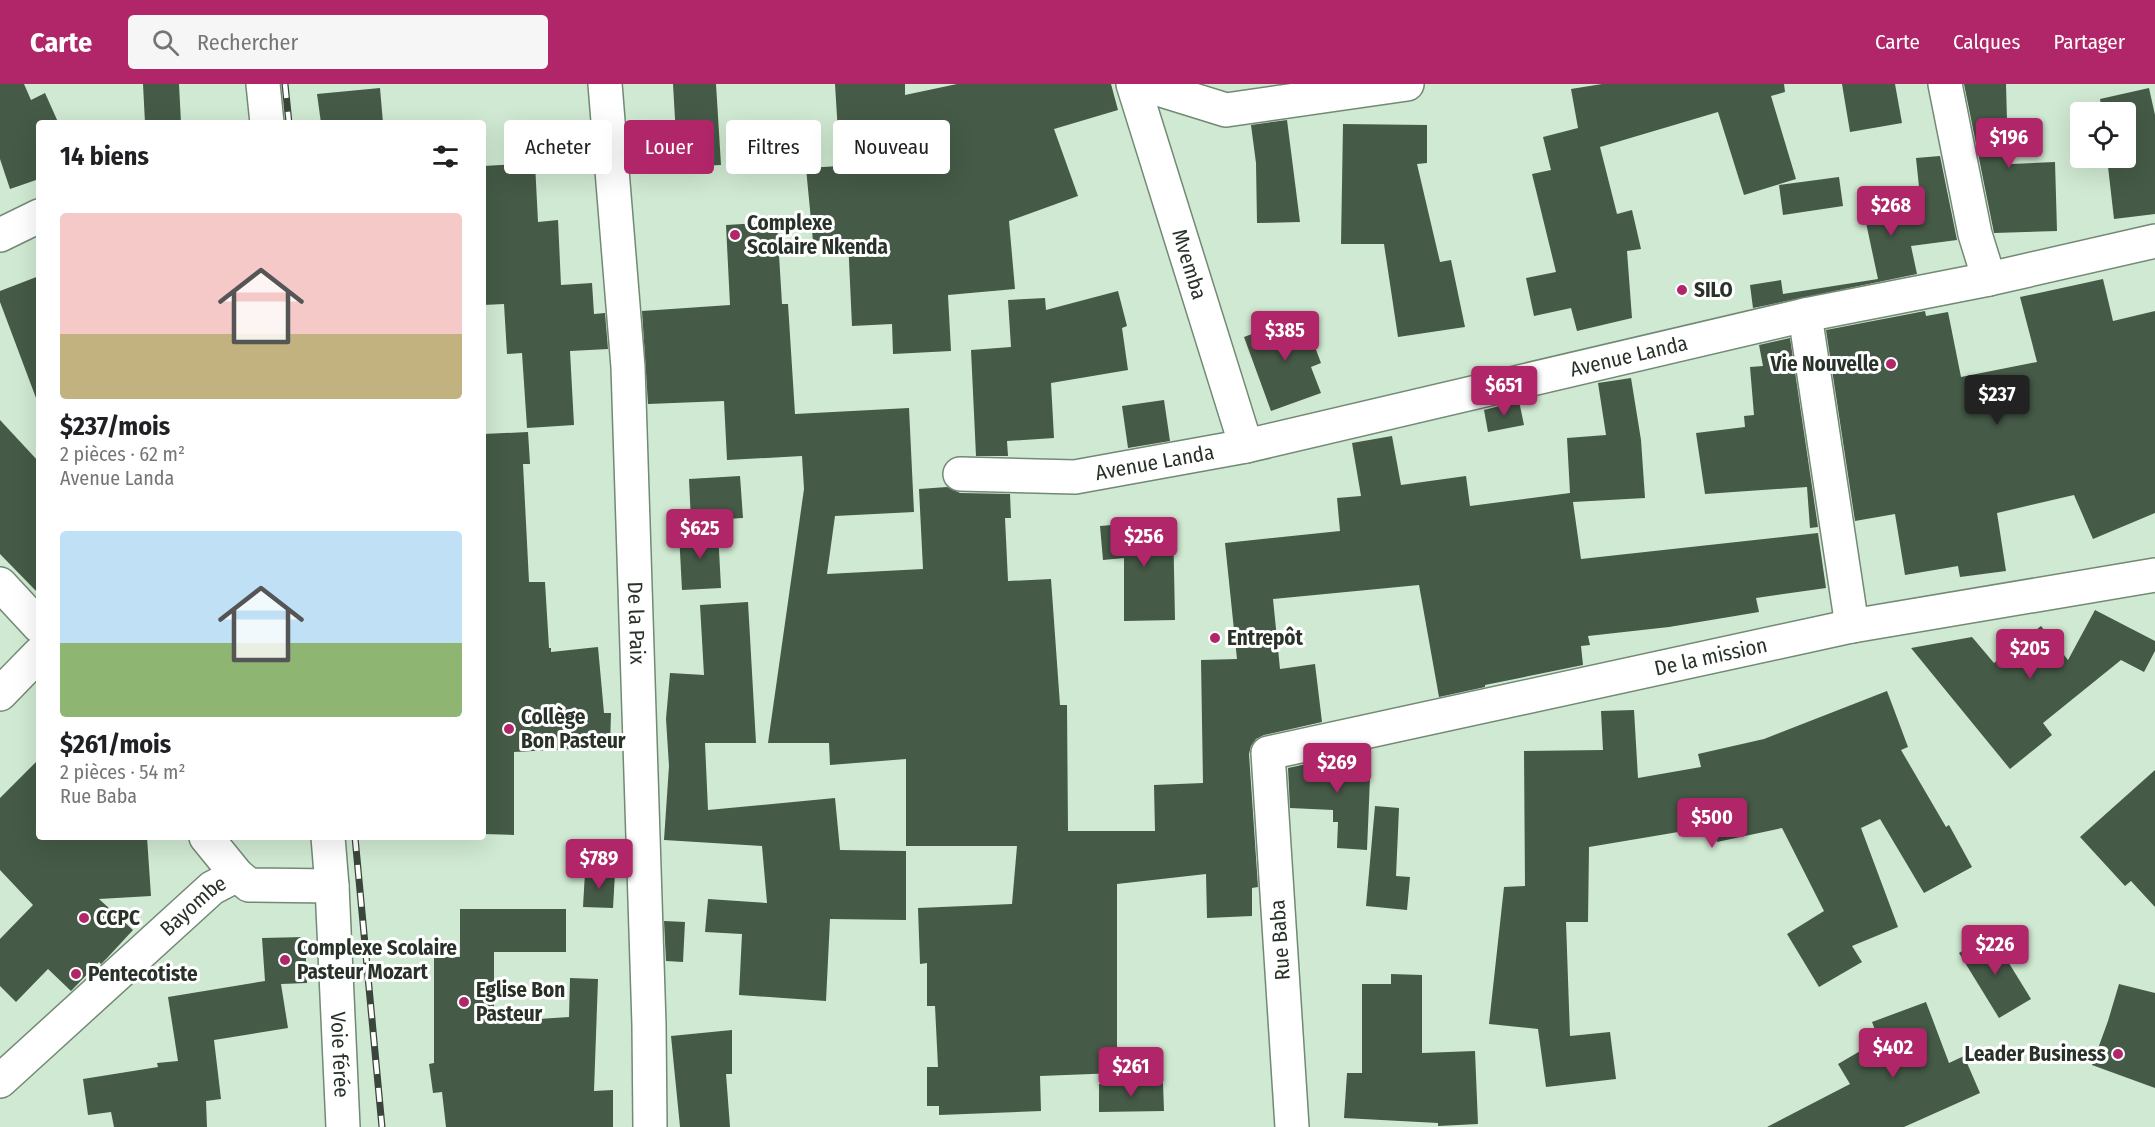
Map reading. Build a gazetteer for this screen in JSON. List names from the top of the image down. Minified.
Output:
{"streets":{"street":["Mvemba","Avenue Landa","De la Paix","De la mission","Bayombe","Rue Baba","Voie férée"]},"crossings":[["Mvemba","Avenue Landa"],["De la mission","Rue Baba"],["Bayombe","Voie férée"]],"places":["Complexe Scolaire Nkenda","SILO","Vie Nouvelle","Entrepôt","Collège Bon Pasteur","CCPC","Complexe Scolaire Pasteur Mozart","Pentecotiste","Eglise Bon Pasteur","Leader Business"],"page":{"header":"Carte","search":"Rechercher","nav":["Carte","Calques","Partager"],"price":["$196","$268","$385","$651","$237","$625","$256","$205","$269","$500","$789","$226","$402","$261"],"chip":["Acheter","Louer","Filtres","Nouveau"],"heading":"14 biens","list":[{"name":"$237/mois","note":"2 pièces · 62 m² · Avenue Landa"},{"name":"$261/mois","note":"2 pièces · 54 m² · Rue Baba"}]}}
